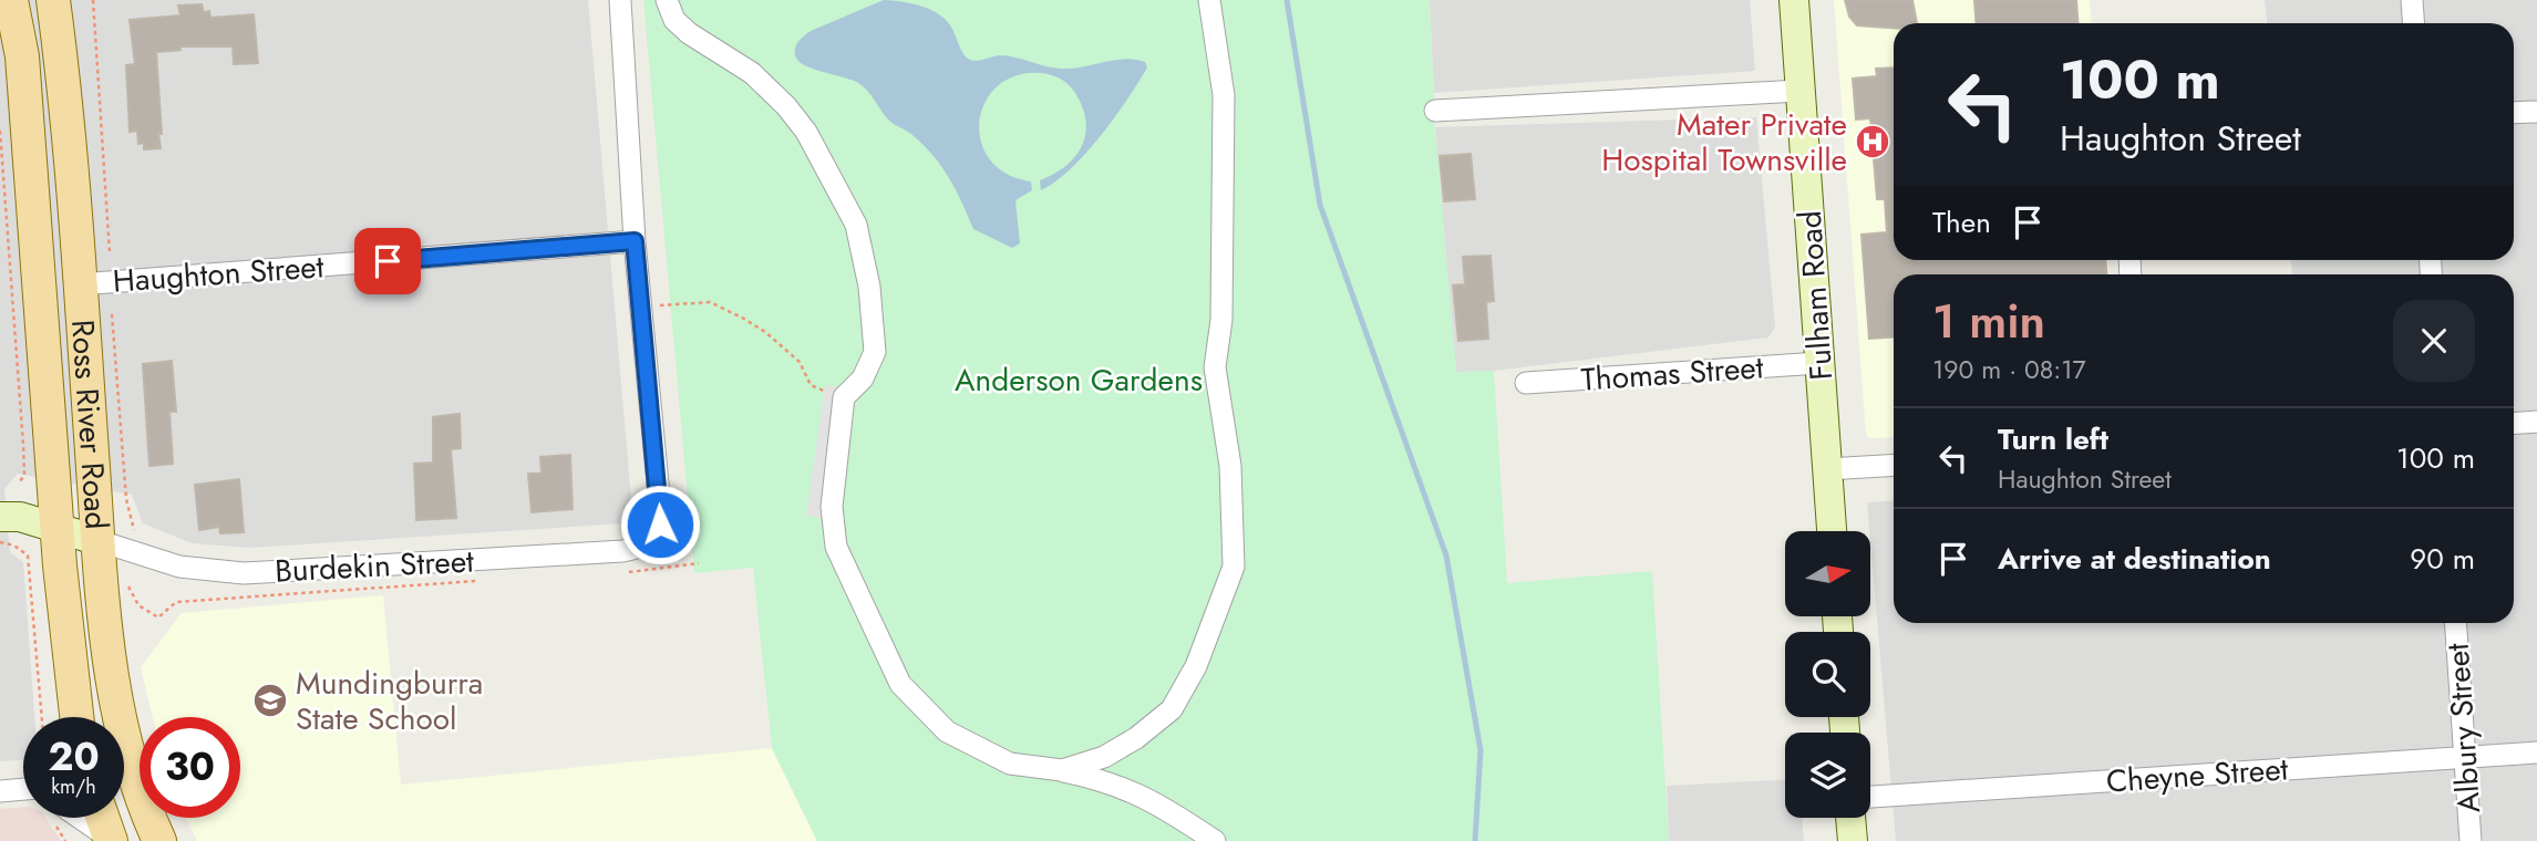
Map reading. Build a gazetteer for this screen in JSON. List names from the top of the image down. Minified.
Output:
{"streets":{"main road":["Ross River Road"],"street":["Haughton Street","Fulham Road","Thomas Street","Burdekin Street","Albury Street","Cheyne Street"]},"crossings":[["Haughton Street","Ross River Road"],["Fulham Road","Thomas Street"],["Ross River Road","Burdekin Street"],["Albury Street","Cheyne Street"]],"parks":["Anderson Gardens"],"places":{"hospital":["Mater Private Hospital Townsville"],"school or university":["Mundingburra State School"]},"north":"right","page":{"turn":["100 m","Haughton Street"],"then":"Then","heading":["1 min","190 m · 08:17"],"list":[{"name":"Turn left","note":"Haughton Street","value":"100 m"},{"name":"Arrive at destination","value":"90 m"}],"speed":"20 km/h","limit":"30"}}
